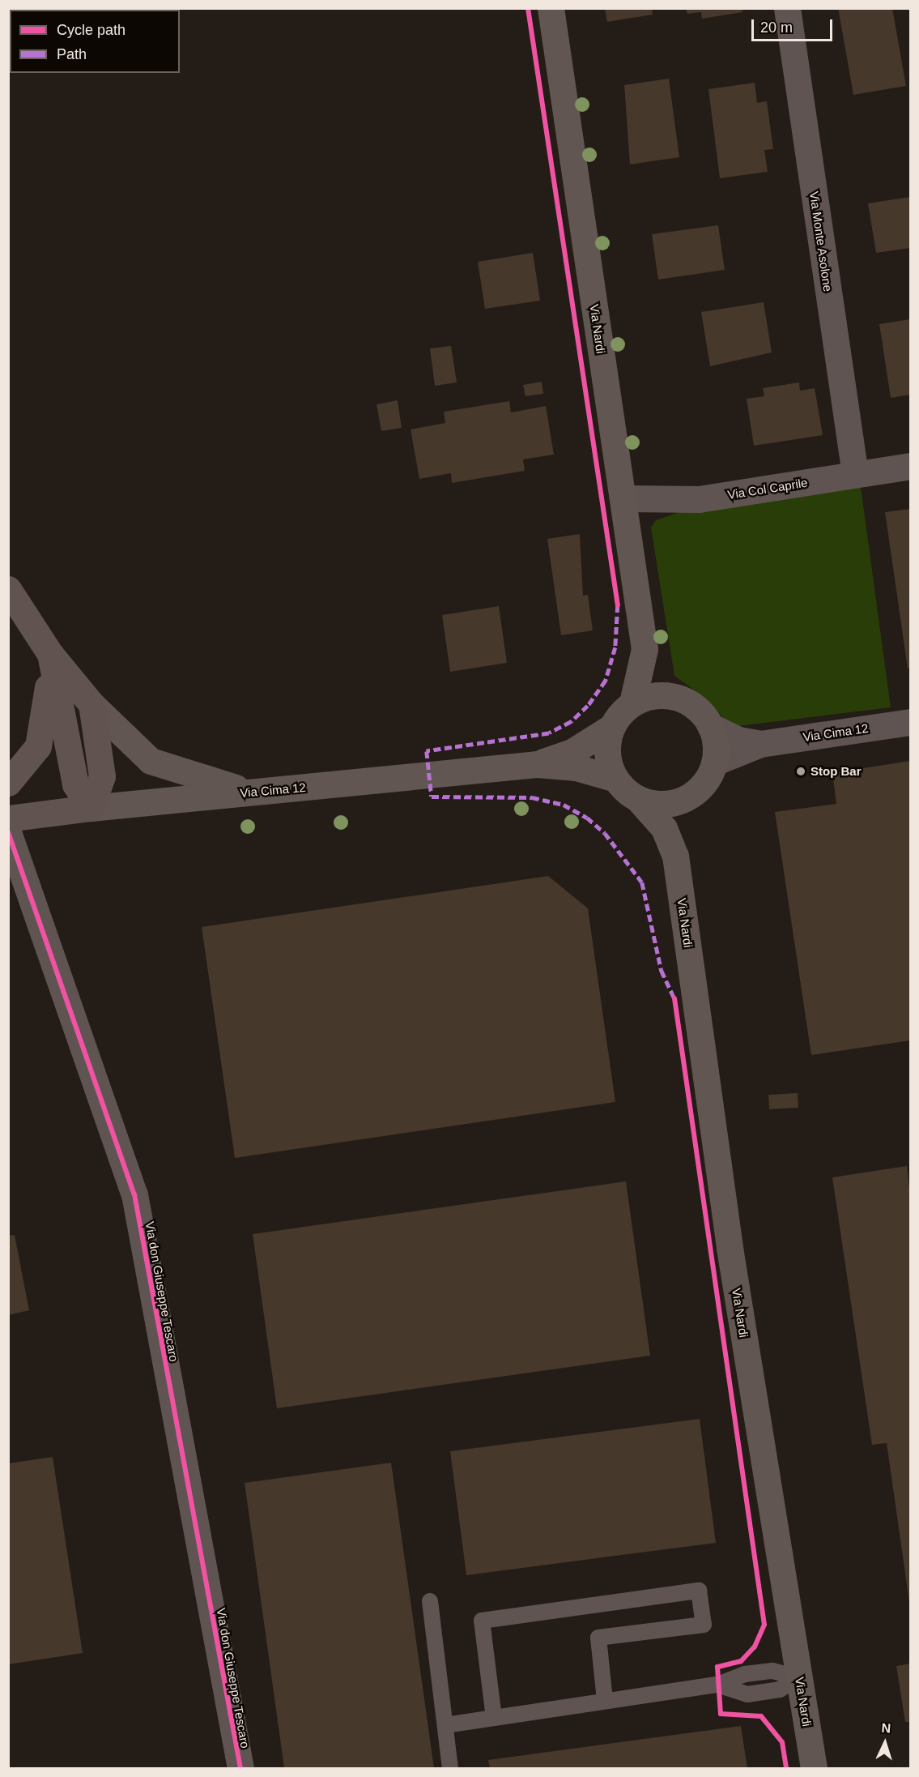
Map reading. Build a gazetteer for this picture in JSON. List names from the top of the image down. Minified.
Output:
{"streets":{"main road":["Via Nardi","Via Cima 12"],"street":["Via Monte Asolone","Via Col Caprile","Via don Giuseppe Tescaro"]},"crossings":[["Via Monte Asolone","Via Col Caprile"],["Via Nardi","Via Col Caprile"]],"places":["Stop Bar"],"legend":["Cycle path","Path"],"scale_bar":"20 m","north":"top"}
